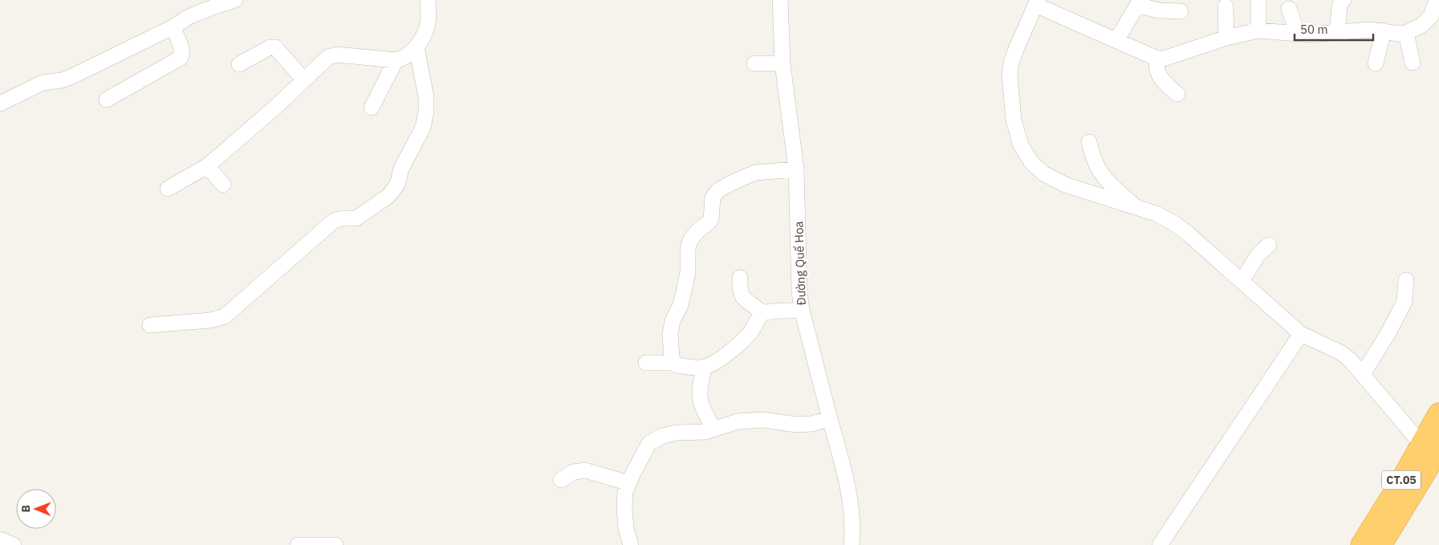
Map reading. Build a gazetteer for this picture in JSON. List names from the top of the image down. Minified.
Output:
{"streets":{"highway":["CT.05"],"street":["Đường Quế Hoa"]},"scale_bar":"50 m","north":"left"}
